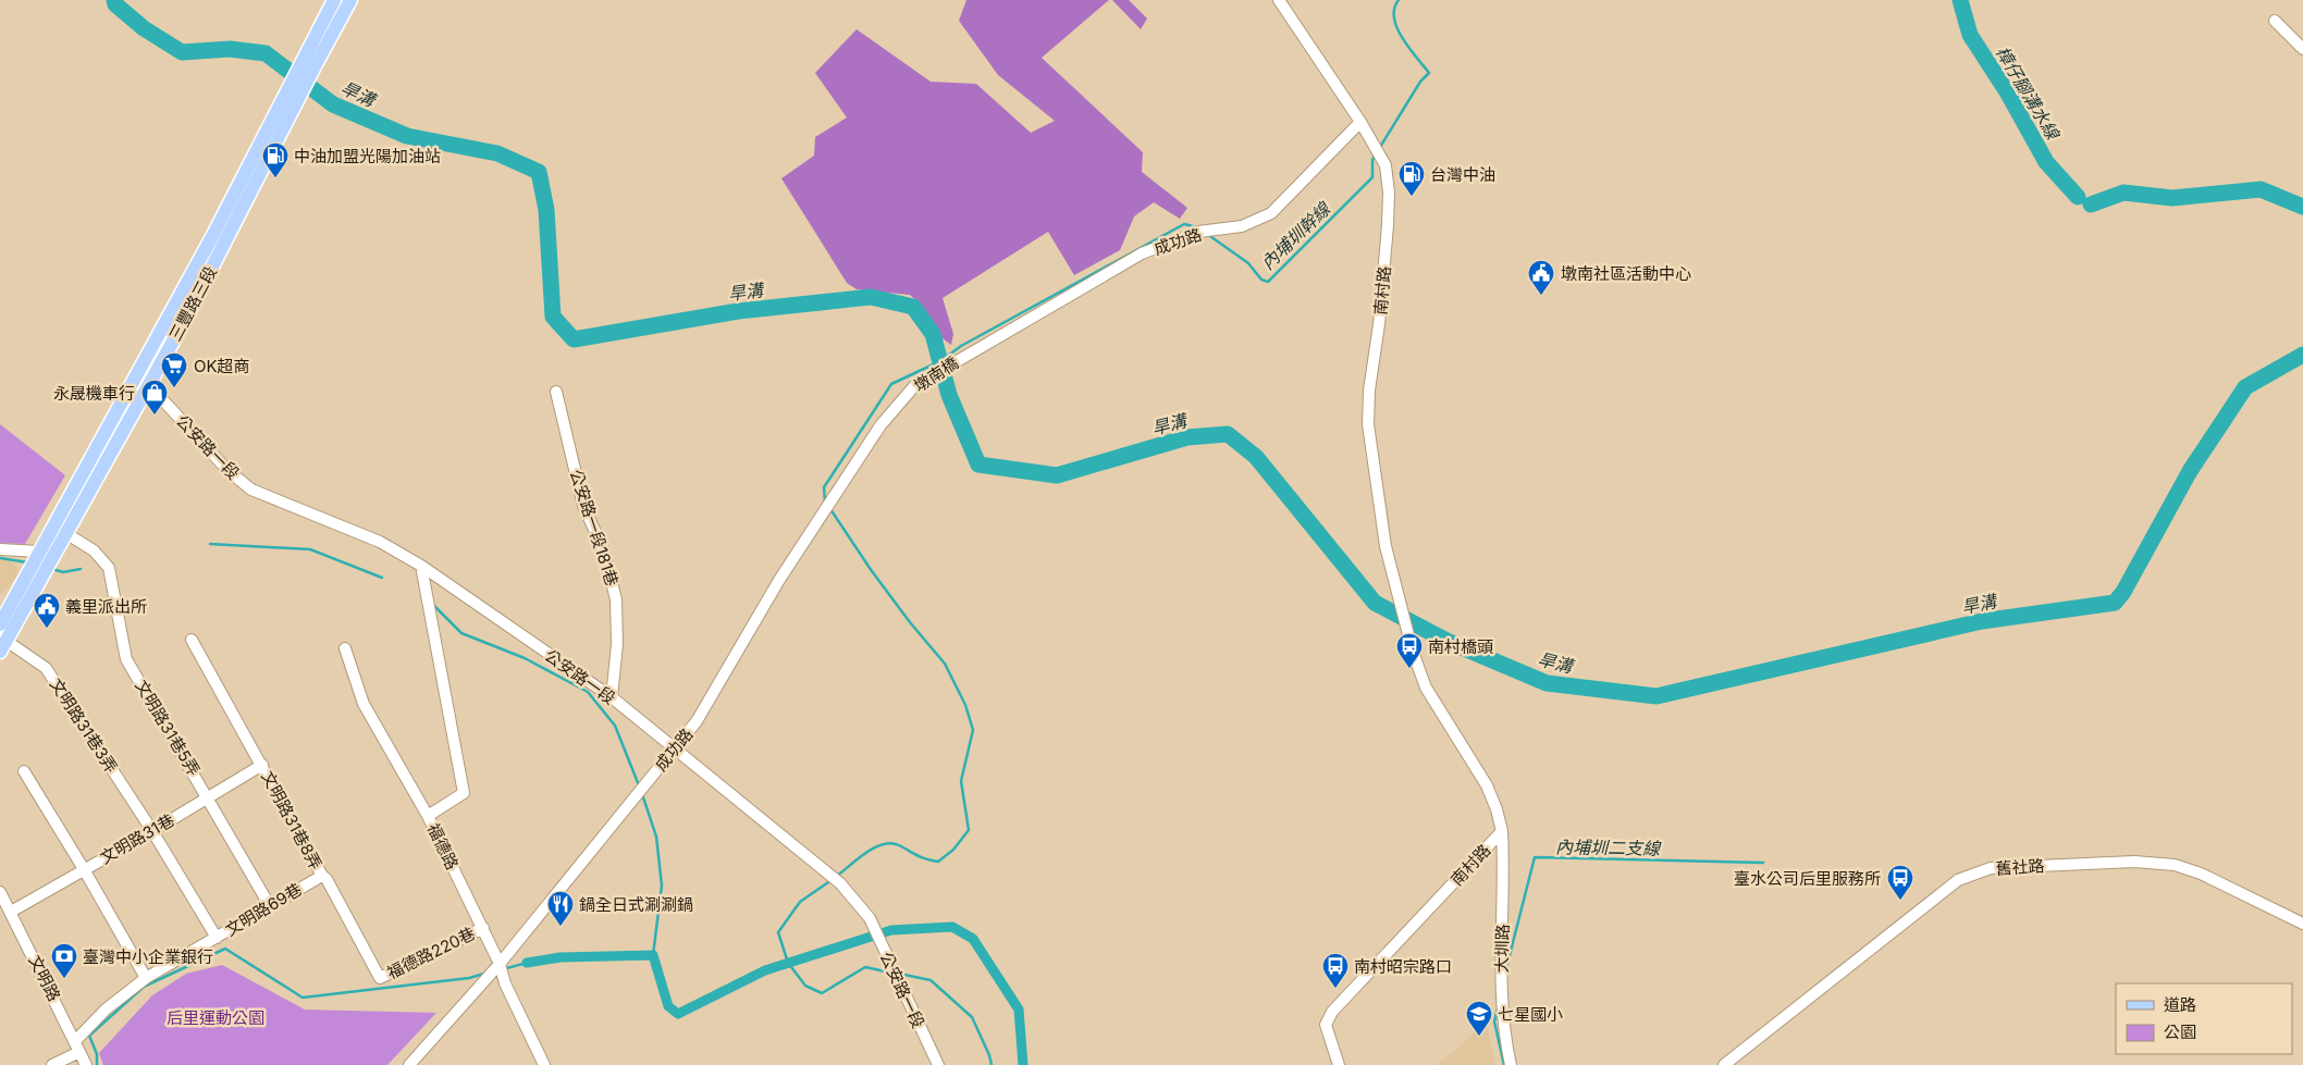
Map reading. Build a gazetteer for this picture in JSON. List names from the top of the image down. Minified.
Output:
{"streets":{"main road":["三豐路三段"],"street":["成功路","南村路","墩南橋","公安路一段","公安路一段181巷","文明路31巷3弄","文明路31巷5弄","文明路31巷8弄","文明路31巷","福德路","舊社路","文明路69巷","大圳路","福德路220巷","文明路"]},"crossings":[["成功路","南村路"],["成功路","墩南橋"],["成功路","公安路一段"],["成功路","福德路"],["南村路","大圳路"],["三豐路三段","公安路一段"],["三豐路三段","文明路31巷3弄"],["三豐路三段","文明路31巷5弄"],["公安路一段","公安路一段181巷"],["公安路一段","福德路"],["文明路31巷3弄","文明路31巷"],["文明路31巷3弄","文明路69巷"],["文明路31巷5弄","文明路31巷"],["文明路31巷5弄","文明路69巷"],["文明路31巷8弄","文明路31巷"],["文明路31巷8弄","文明路69巷"],["文明路31巷8弄","福德路220巷"],["文明路31巷","文明路"],["福德路","福德路220巷"],["文明路69巷","文明路"]],"water":["樟仔腳溝水線","旱溝","內埔圳幹線","內埔圳二支線"],"parks":["后里運動公園"],"places":{"fuel station":["中油加盟光陽加油站","台灣中油"],"public building":["墩南社區活動中心","義里派出所"],"supermarket":["OK超商"],"shop":["永晟機車行"],"bus stop":["南村橋頭","臺水公司后里服務所","南村昭宗路口"],"restaurant":["鍋全日式涮涮鍋"],"bank":["臺灣中小企業銀行"],"school or university":["七星國小"]},"legend":["道路","公園"]}
